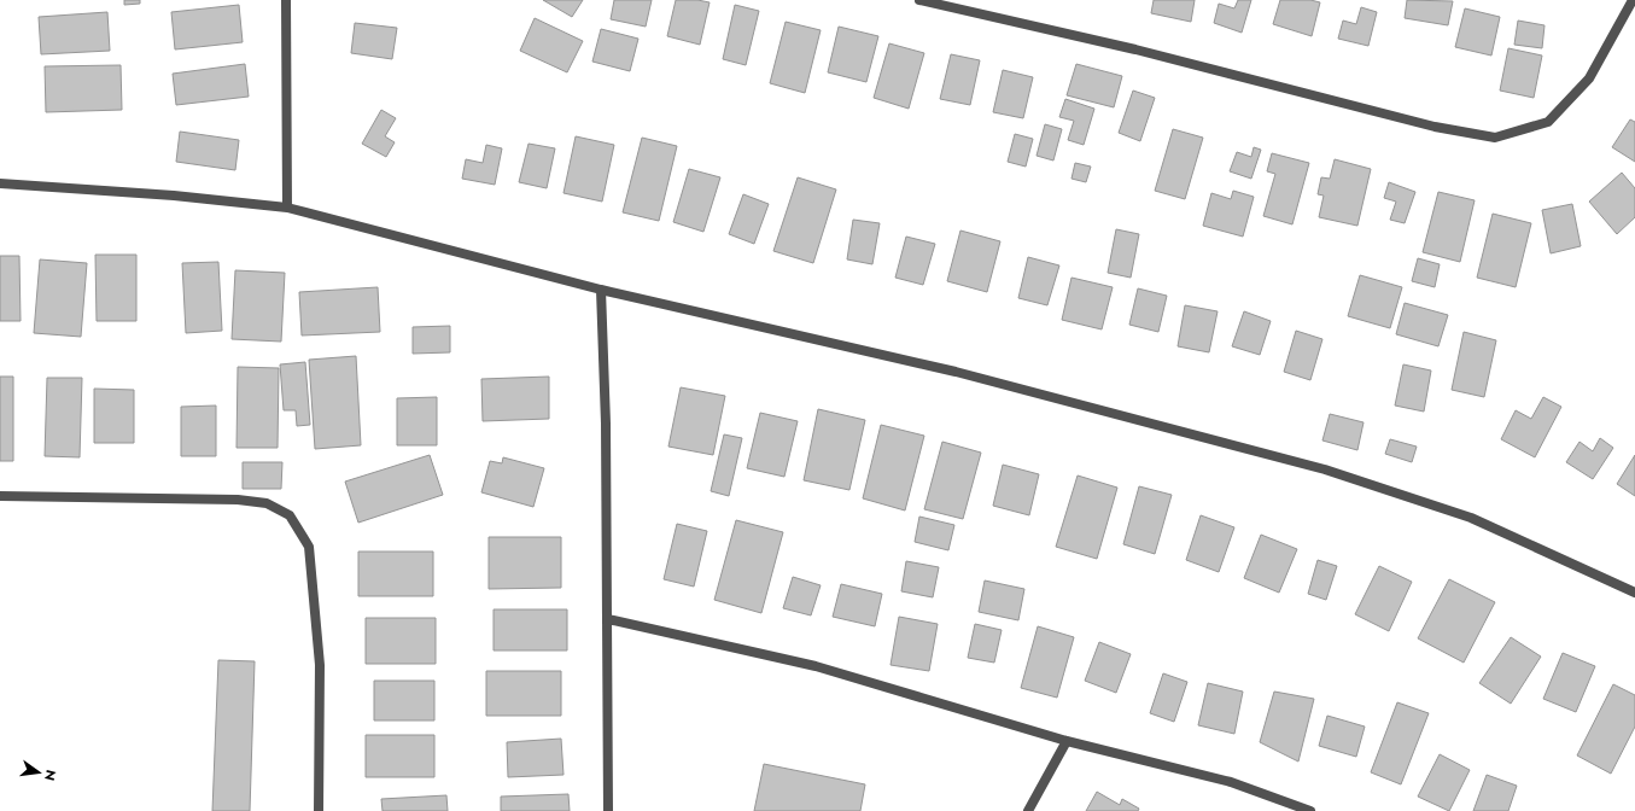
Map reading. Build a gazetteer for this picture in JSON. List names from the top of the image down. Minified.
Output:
{"north":"right"}
